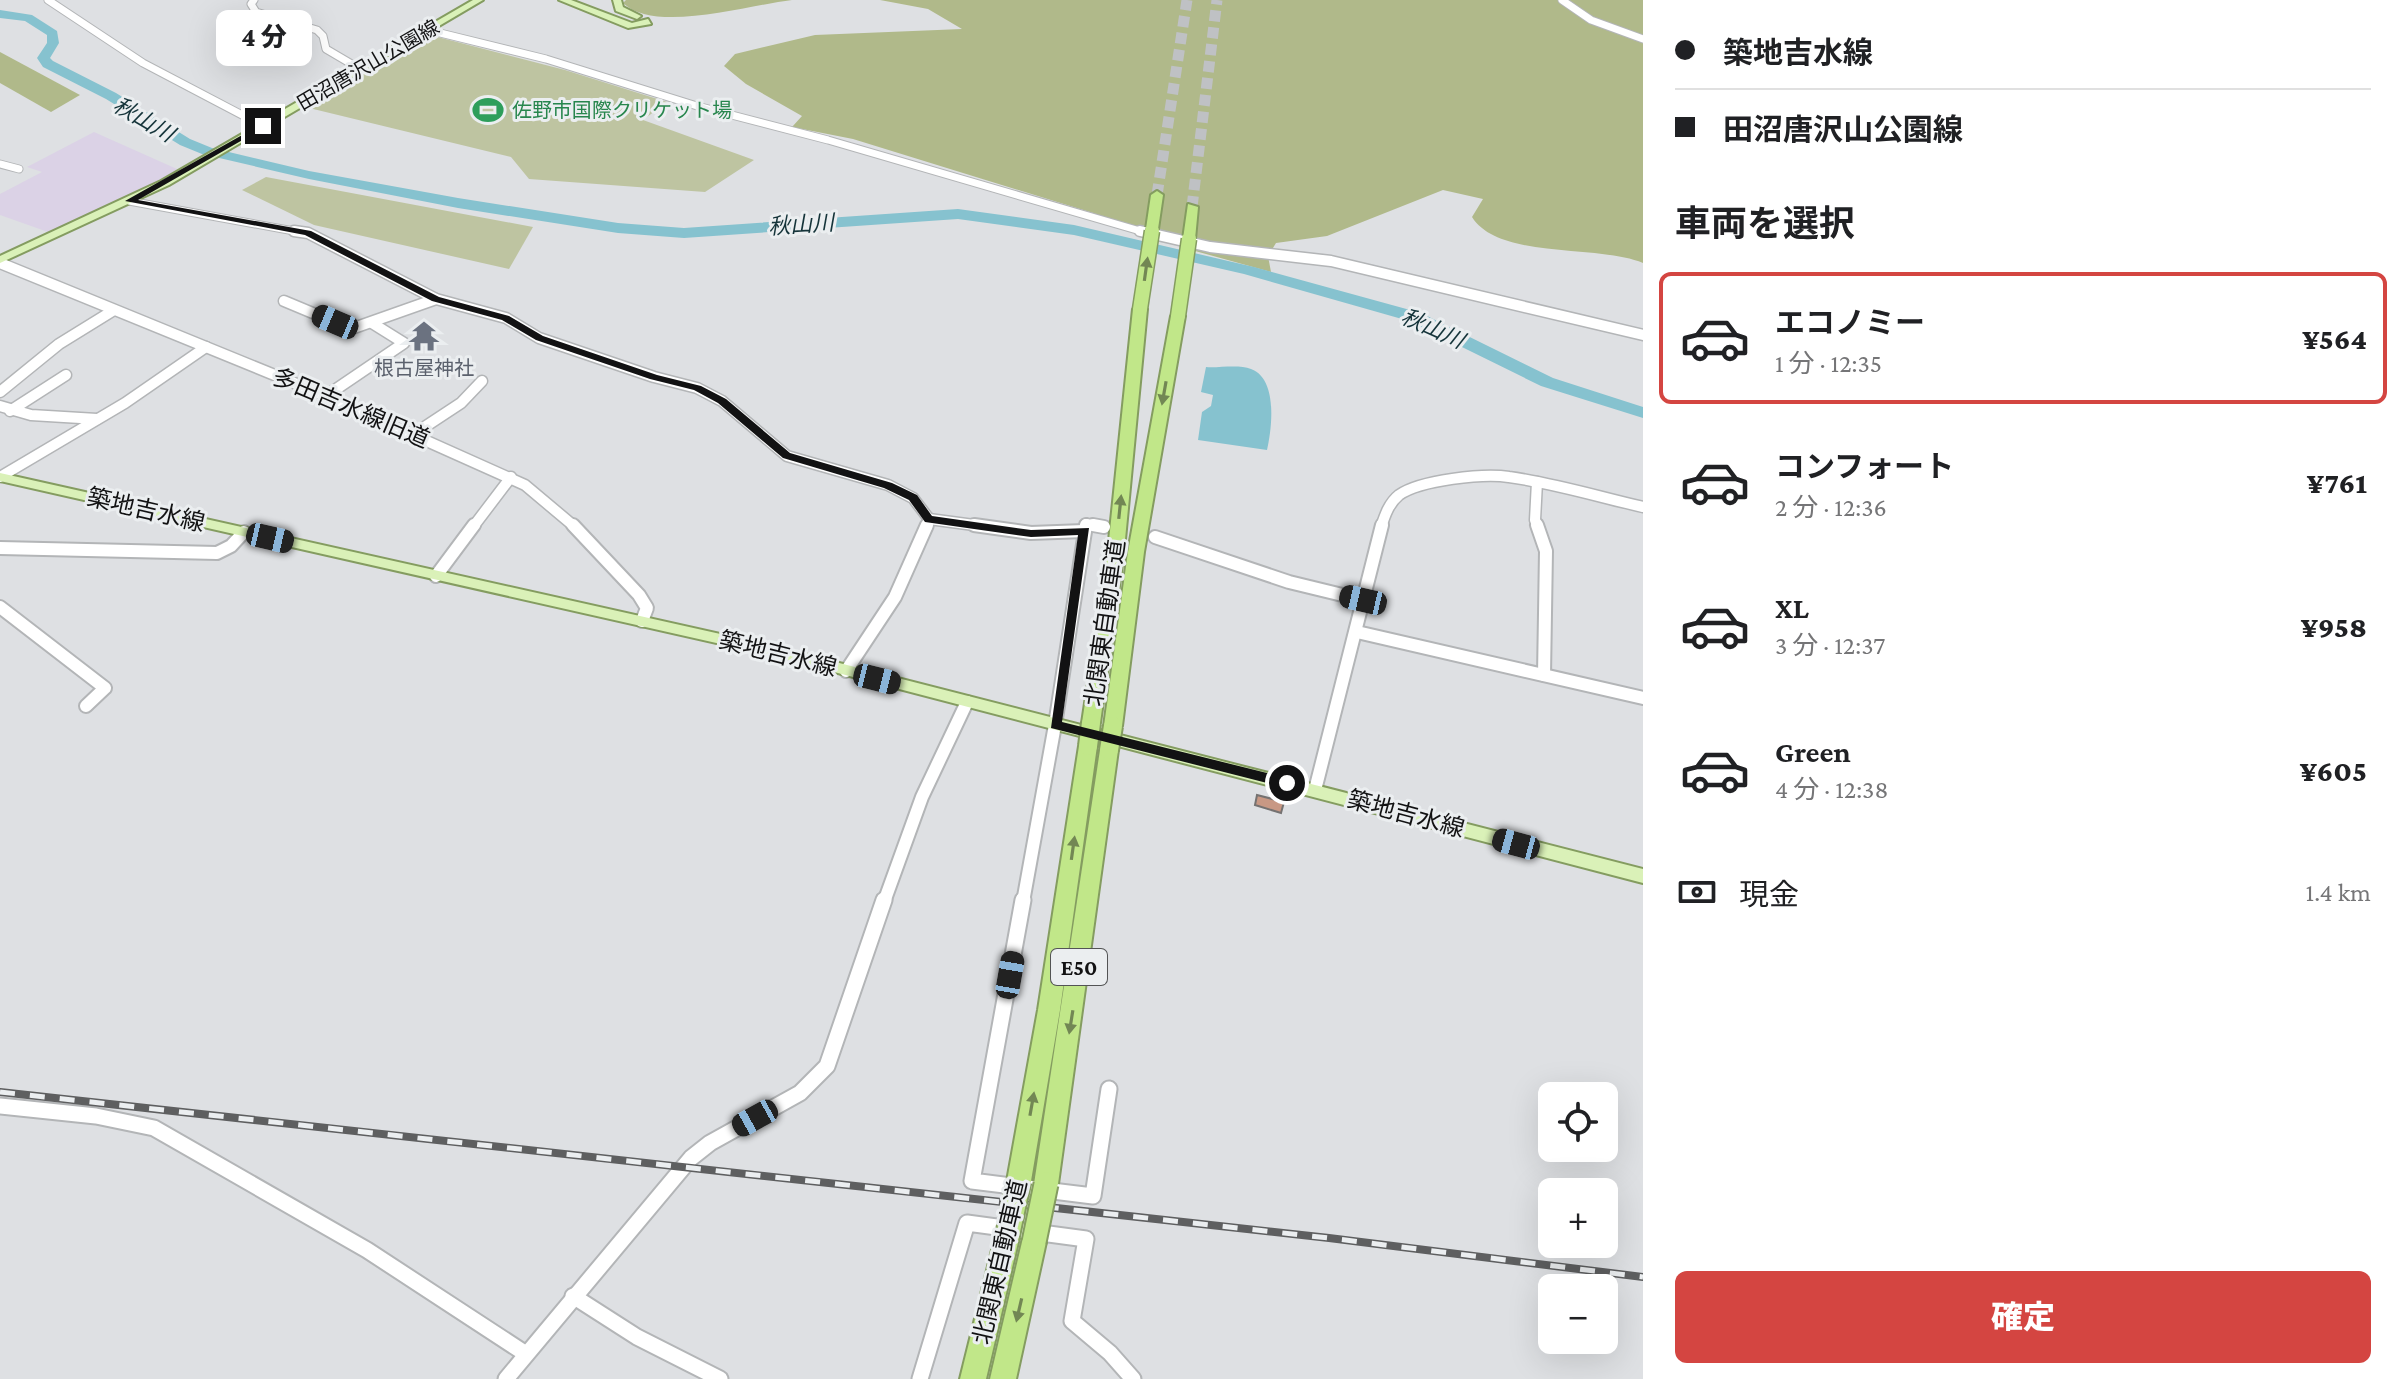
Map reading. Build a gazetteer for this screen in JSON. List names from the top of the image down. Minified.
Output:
{"streets":{"highway":["北関東自動車道","E50"],"main road":["田沼唐沢山公園線","築地吉水線"],"street":["多田吉水線旧道"]},"crossings":[["田沼唐沢山公園線","多田吉水線旧道"],["多田吉水線旧道","築地吉水線"]],"water":["秋山川"],"places":{"sports":["佐野市国際クリケット場"],"temple":["根古屋神社"]},"page":{"banner":["築地吉水線","田沼唐沢山公園線"],"bubble":"4 分","heading":"車両を選択","list":[{"name":"エコノミー","note":"1 分 · 12:35","value":"¥564"},{"name":"コンフォート","note":"2 分 · 12:36","value":"¥761"},{"name":"XL","note":"3 分 · 12:37","value":"¥958"},{"name":"Green","note":"4 分 · 12:38","value":"¥605"}],"pay":["現金","1.4 km"],"map_buttons":["+","−"],"buttons":"確定"}}
